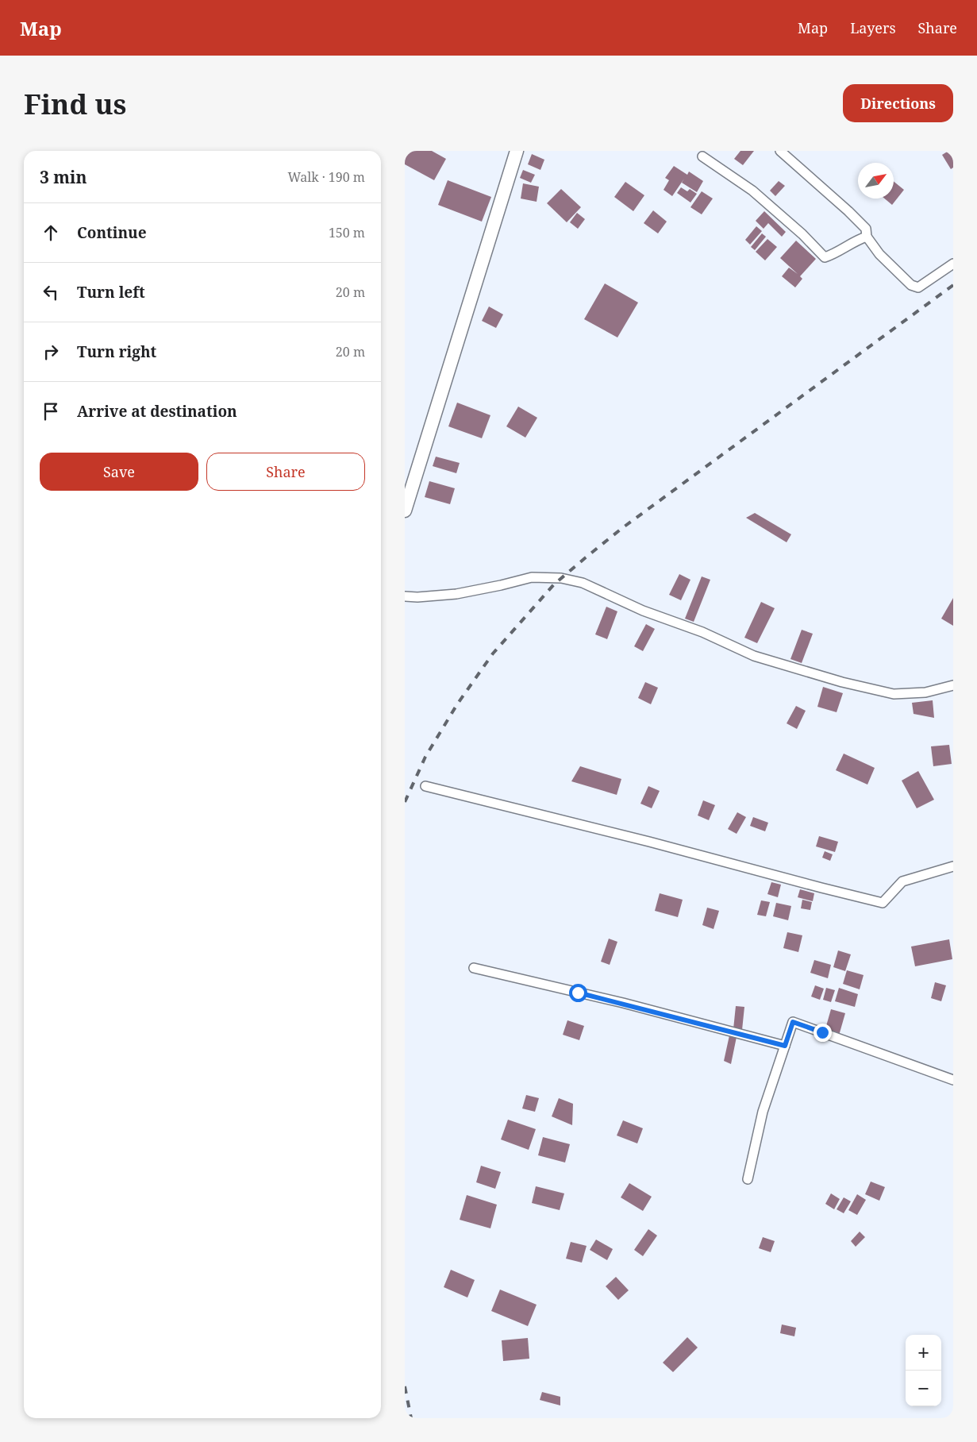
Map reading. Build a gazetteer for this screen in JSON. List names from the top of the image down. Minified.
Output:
{"north":"top right","page":{"header":"Map","nav":["Map","Layers","Share"],"buttons":["Directions",["Save","Share"]],"title":"Find us","heading":["3 min","Walk · 190 m"],"list":[["Continue","150 m"],["Turn left","20 m"],["Turn right","20 m"],"Arrive at destination"],"map_buttons":["+","−"]}}
